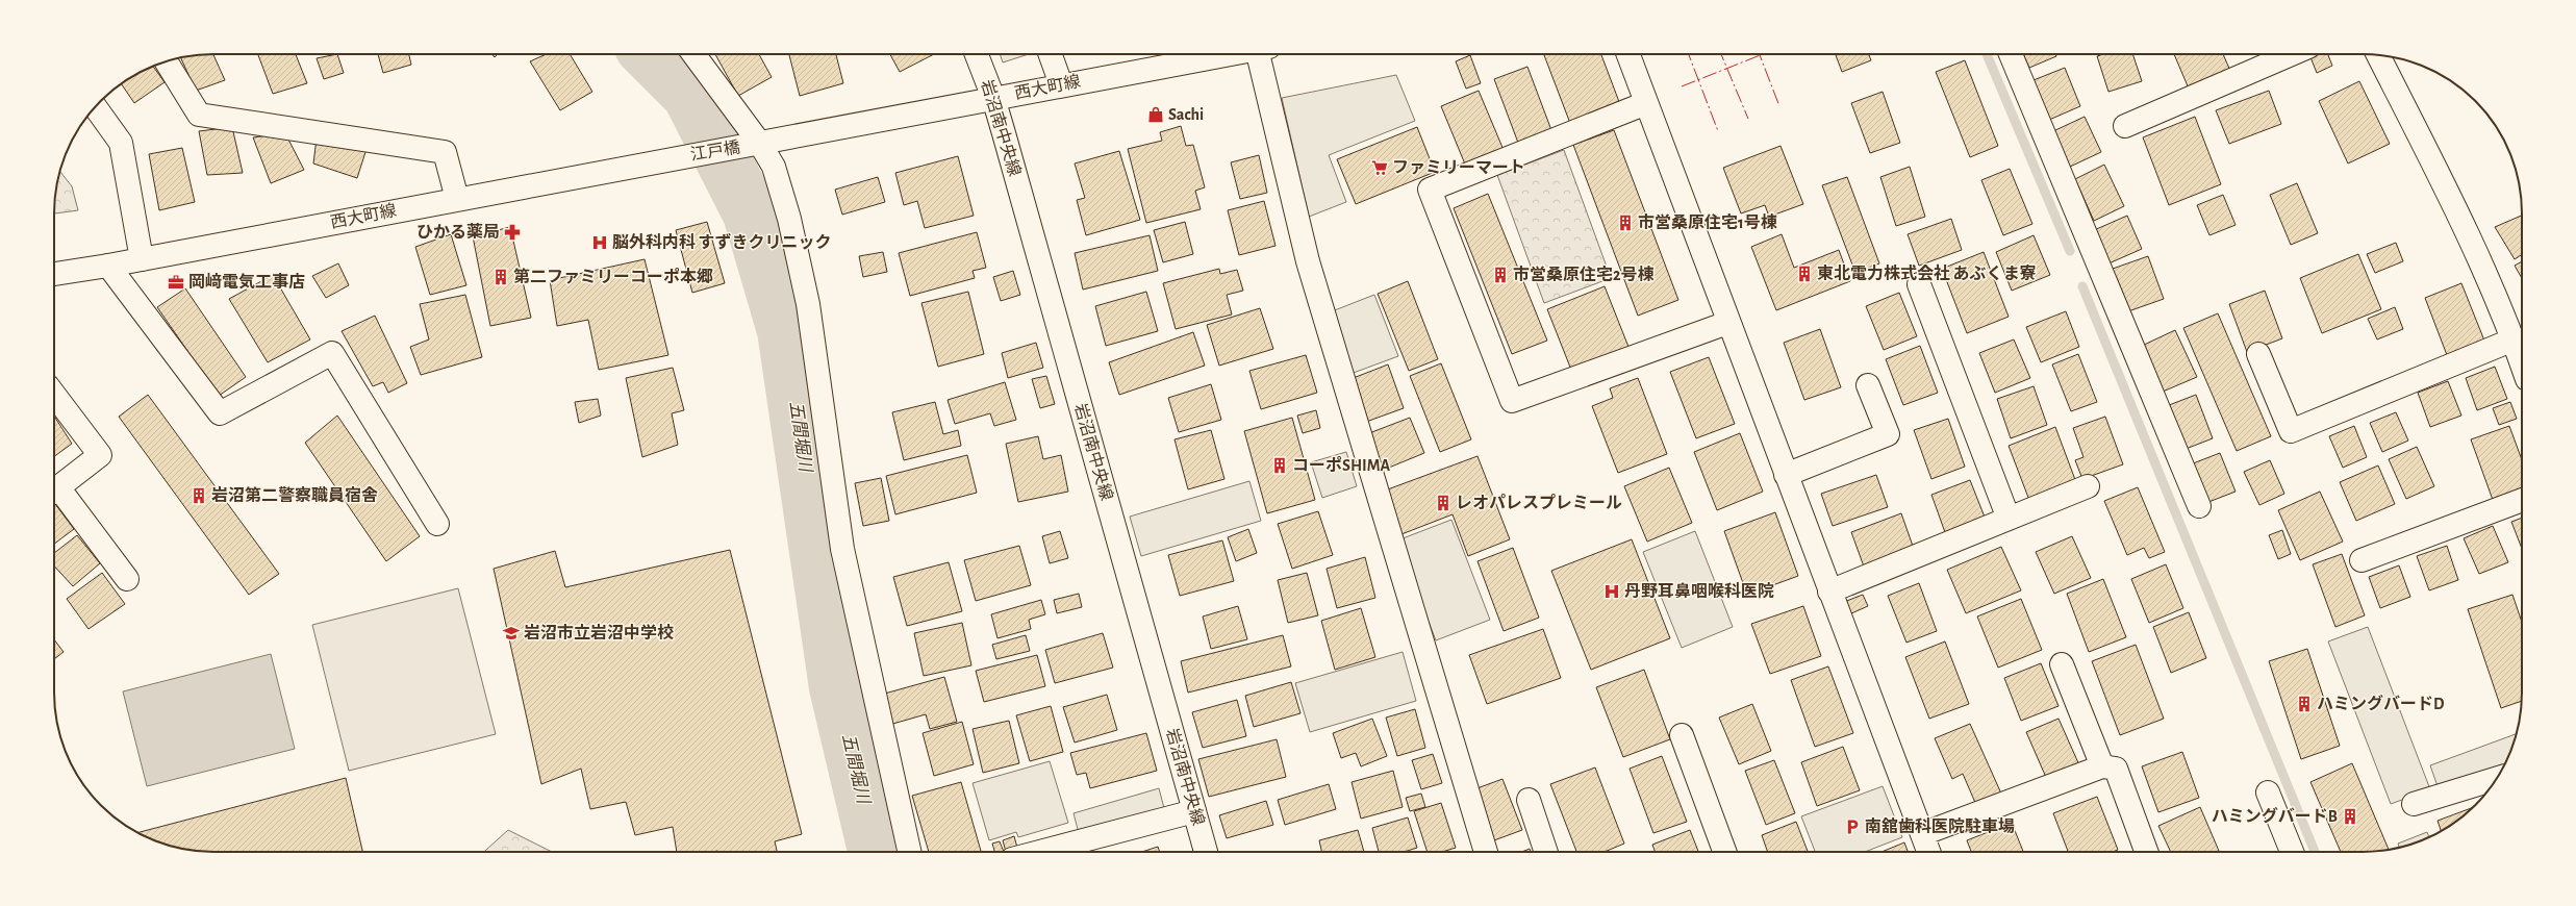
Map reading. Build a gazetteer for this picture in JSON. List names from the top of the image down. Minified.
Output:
{"streets":{"street":["西大町線","岩沼南中央線","江戸橋"]},"crossings":[["西大町線","岩沼南中央線"],["西大町線","江戸橋"]],"water":["五間堀川"],"places":{"shop":["Sachi"],"supermarket":["ファミリーマート"],"building":["市営桑原住宅1号棟","東北電力株式会社 あぶくま寮","市営桑原住宅2号棟","第二ファミリーコーポ本郷","コーポSHIMA","岩沼第二警察職員宿舎","レオパレスプレミール","ハミングバードD","ハミングバードB"],"pharmacy":["ひかる薬局"],"hospital":["脳外科内科 すずきクリニック","丹野耳鼻咽喉科医院"],"office":["岡﨑電気工事店"],"school or university":["岩沼市立岩沼中学校"],"parking":["南舘歯科医院駐車場"]}}
